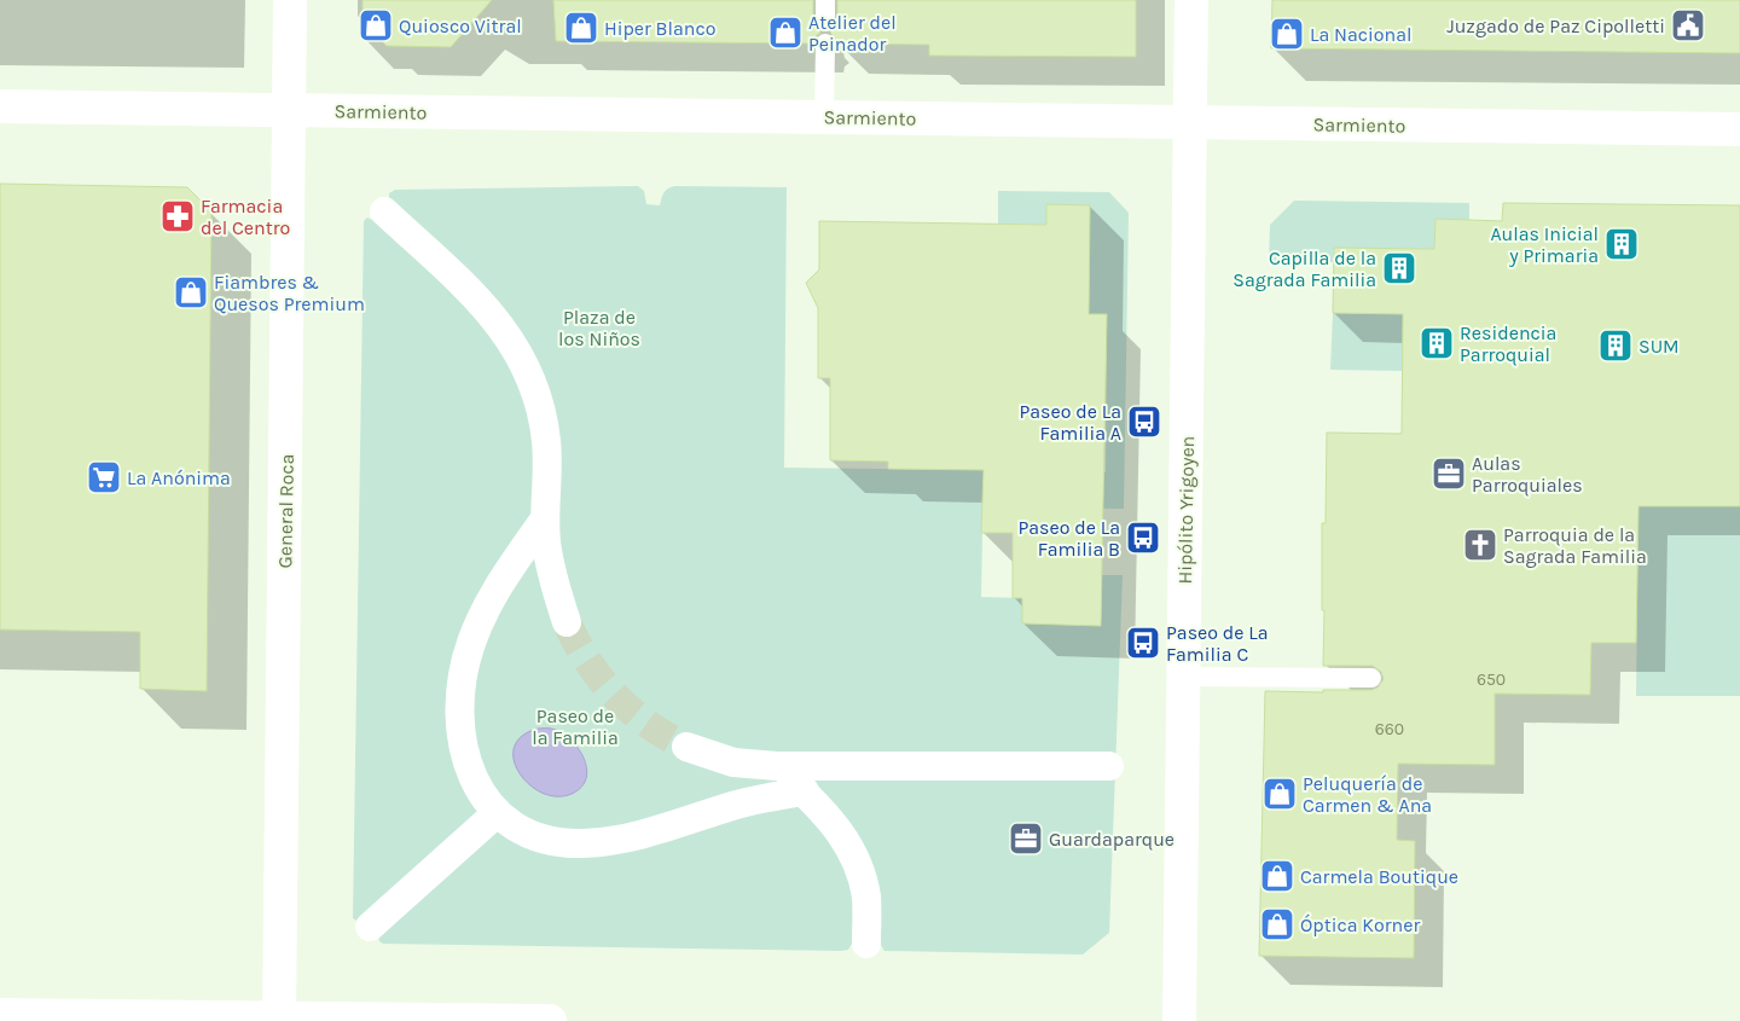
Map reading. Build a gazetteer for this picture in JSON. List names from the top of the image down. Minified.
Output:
{"streets":{"street":["Sarmiento","Hipólito Yrigoyen","General Roca"]},"crossings":[["Sarmiento","Hipólito Yrigoyen"],["Sarmiento","General Roca"]],"parks":["Plaza de los Niños","Paseo de la Familia"],"places":{"shop":["Quiosco Vitral","Hiper Blanco","Atelier del Peinador","La Nacional","Fiambres & Quesos Premium","Peluquería de Carmen & Ana","Carmela Boutique","Óptica Korner"],"public building":["Juzgado de Paz Cipolletti"],"pharmacy":["Farmacia del Centro"],"building":["Aulas Inicial y Primaria","Capilla de la Sagrada Familia","Residencia Parroquial","SUM"],"bus stop":["Paseo de La Familia A","Paseo de La Familia B","Paseo de La Familia C"],"office":["Aulas Parroquiales","Guardaparque"],"supermarket":["La Anónima"],"church":["Parroquia de la Sagrada Familia"]},"house_numbers":["650","660"]}
